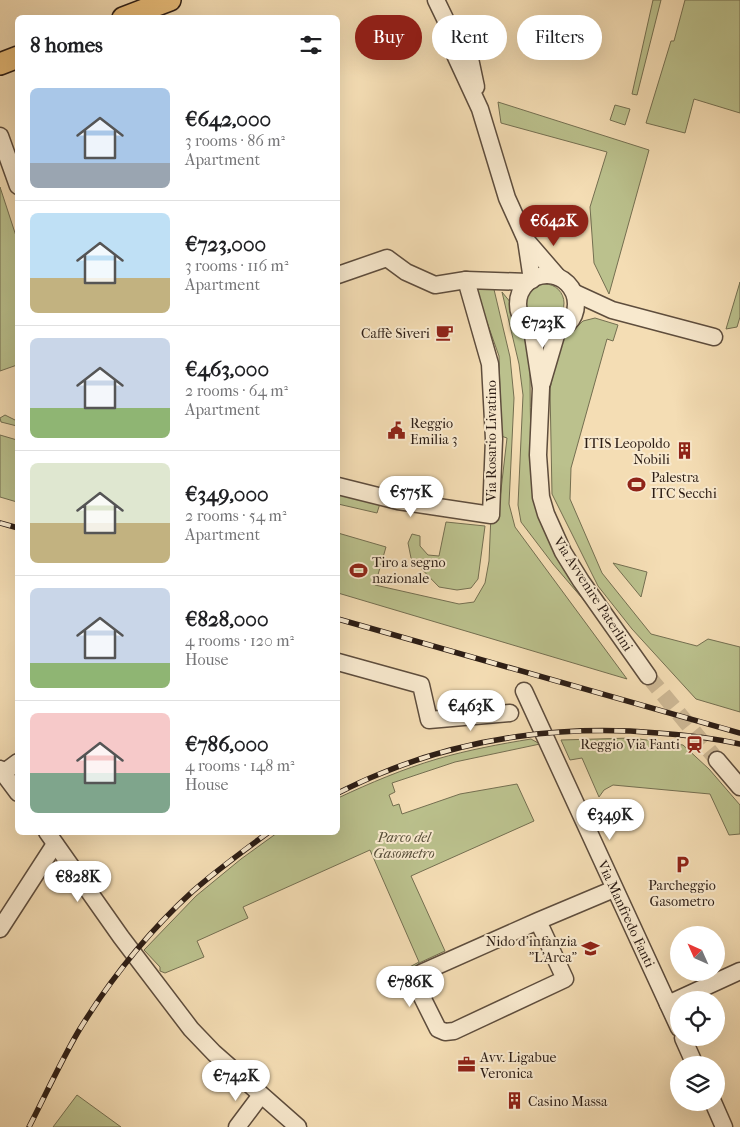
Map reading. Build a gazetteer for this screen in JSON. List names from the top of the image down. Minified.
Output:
{"streets":{"street":["Via Rosario Livatino","Via Avvenire Paterlini","Via Manfredo Fanti"]},"parks":["Parco del Gasometro"],"places":{"cafe":["Caffè Siveri"],"public building":["Reggio Emilia 3"],"building":["ITIS Leopoldo Nobili","Casino Massa"],"sports":["Palestra ITC Secchi","Tiro a segno nazionale"],"station":["Reggio Via Fanti"],"parking":["Parcheggio Gasometro"],"school or university":["Nido d'infanzia \"L'Arca\""],"office":["Avv. Ligabue Veronica"]},"north":"top left","page":{"chip":["Buy","Rent","Filters"],"heading":"8 homes","list":[{"name":"€642,000","note":"3 rooms · 86 m² · Apartment"},{"name":"€723,000","note":"3 rooms · 116 m² · Apartment"},{"name":"€463,000","note":"2 rooms · 64 m² · Apartment"},{"name":"€349,000","note":"2 rooms · 54 m² · Apartment"},{"name":"€828,000","note":"4 rooms · 120 m² · House"},{"name":"€786,000","note":"4 rooms · 148 m² · House"}],"price":["€642K","€723K","€575K","€463K","€349K","€828K","€786K","€742K"]}}
